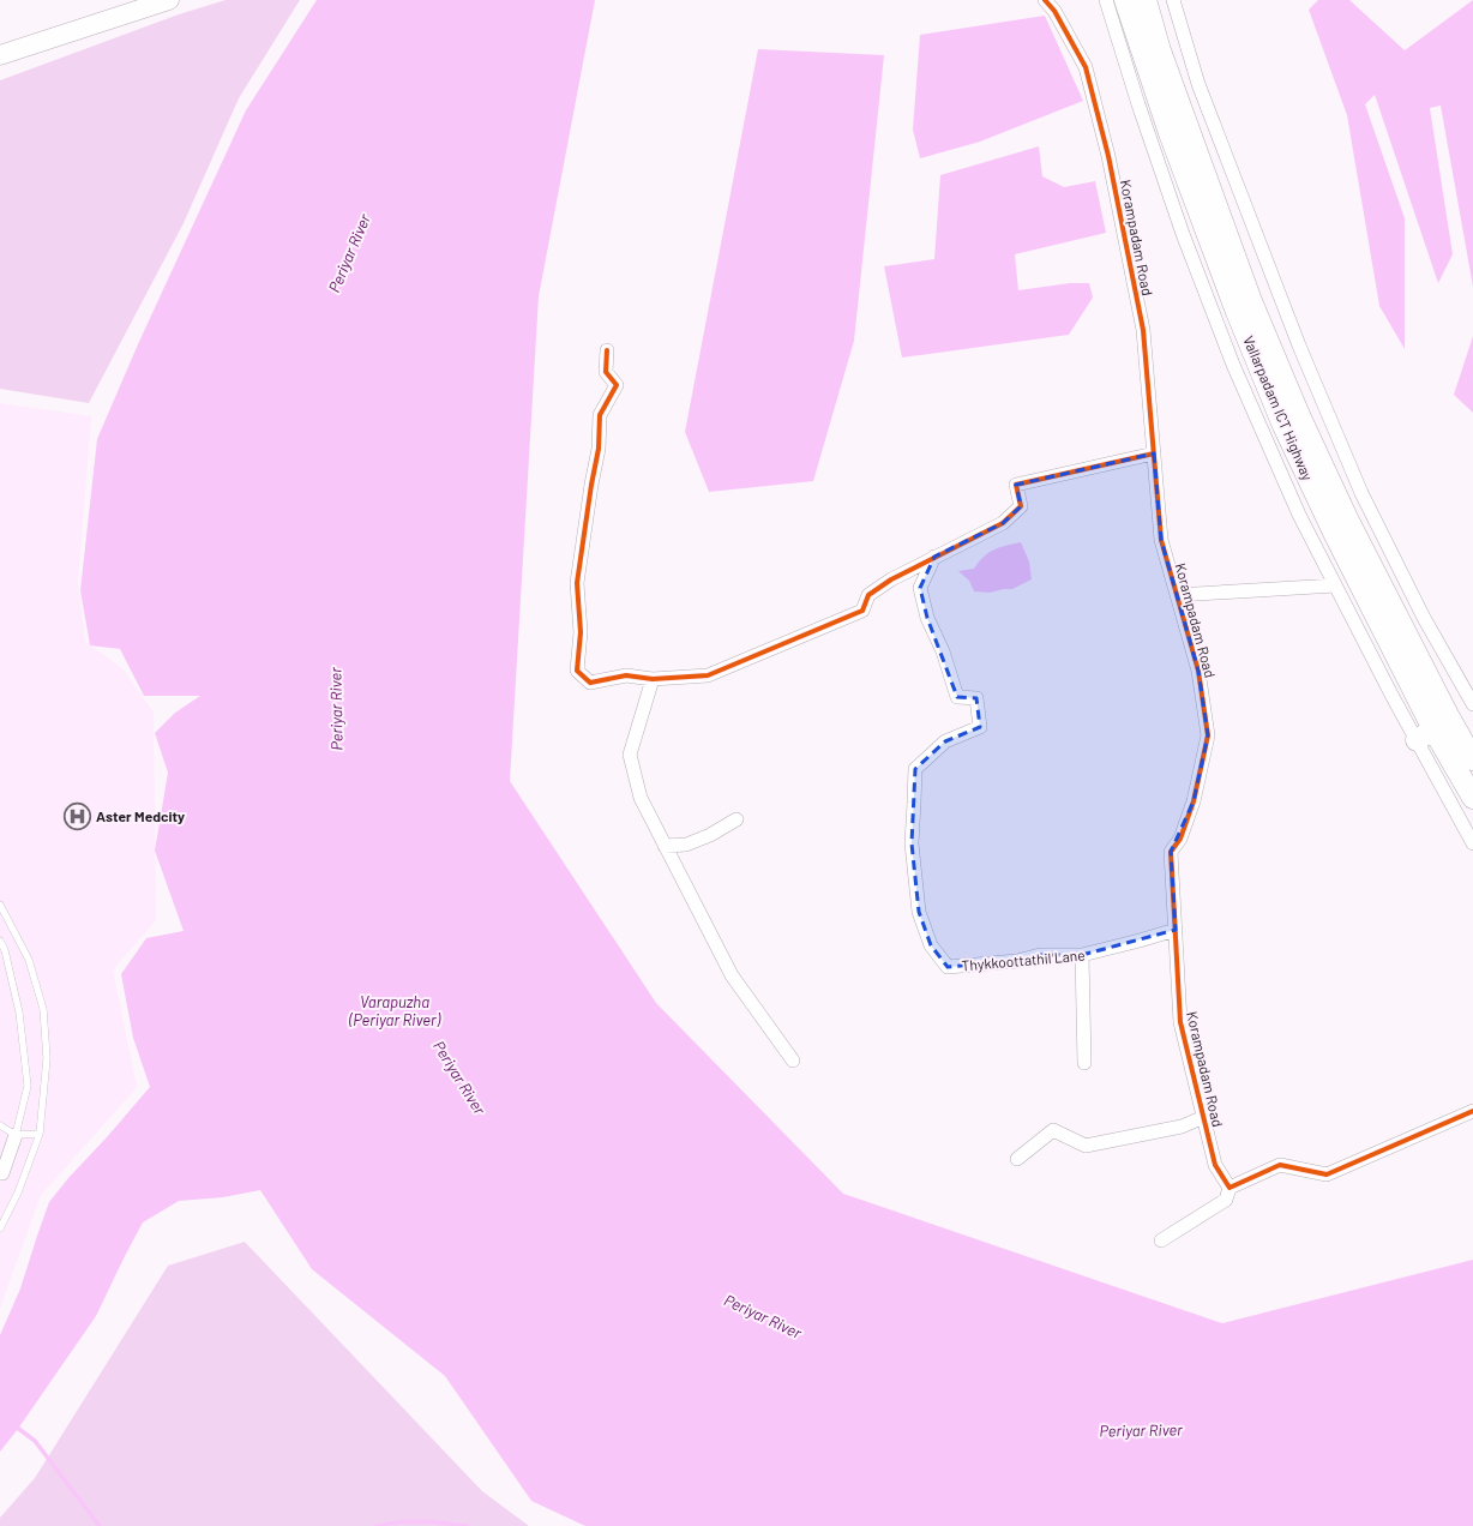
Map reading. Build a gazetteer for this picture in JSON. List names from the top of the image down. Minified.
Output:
{"streets":{"highway":["Vallarpadam ICT Highway"],"street":["Korampadam Road","Thykkoottathil Lane"]},"crossings":[["Korampadam Road","Thykkoottathil Lane"]],"water":["Periyar River","Varapuzha (Periyar River)"],"places":{"hospital":["Aster Medcity"]}}
